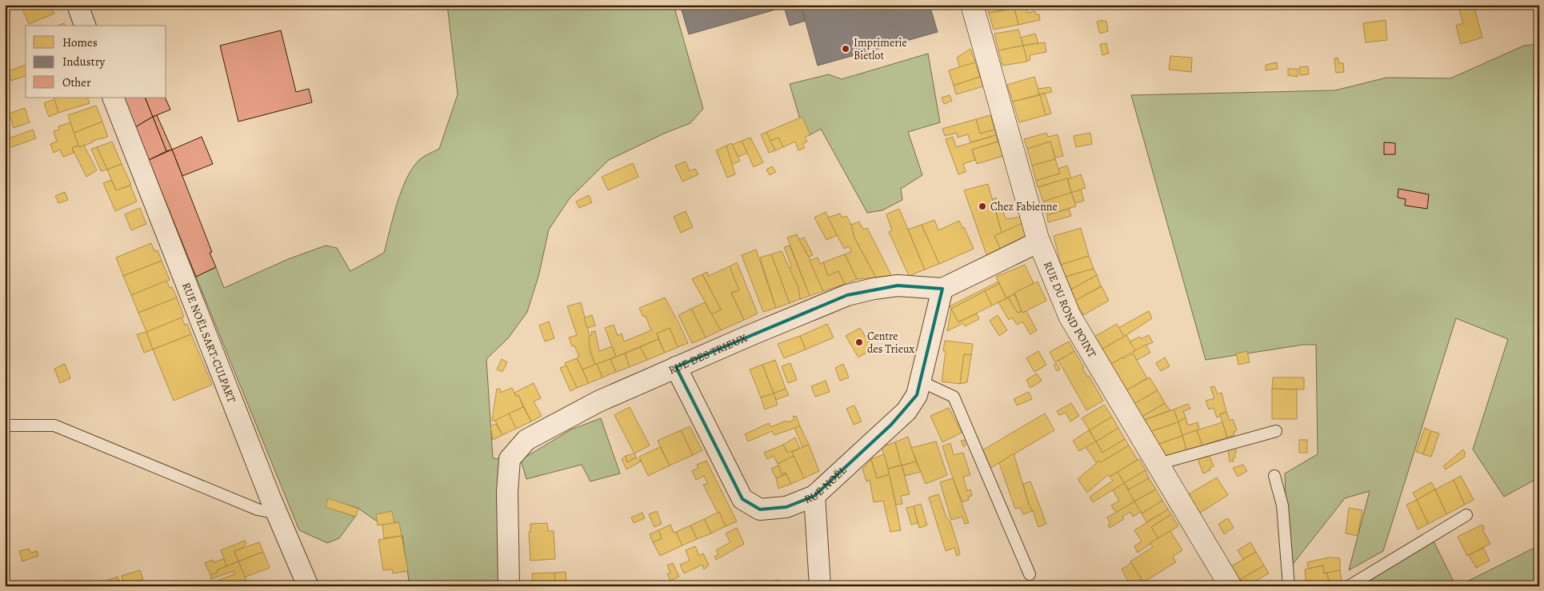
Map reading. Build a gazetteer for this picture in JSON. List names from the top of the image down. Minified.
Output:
{"streets":{"street":["RUE DU ROND POINT","RUE NOËL SART-CULPART","RUE DES TRIEUX","RUE NOËL"]},"crossings":[["RUE DU ROND POINT","RUE DES TRIEUX"],["RUE DES TRIEUX","RUE NOËL"]],"places":["Imprimerie Bietlot","Chez Fabienne","Centre des Trieux"],"legend":["Homes","Industry","Other"]}
